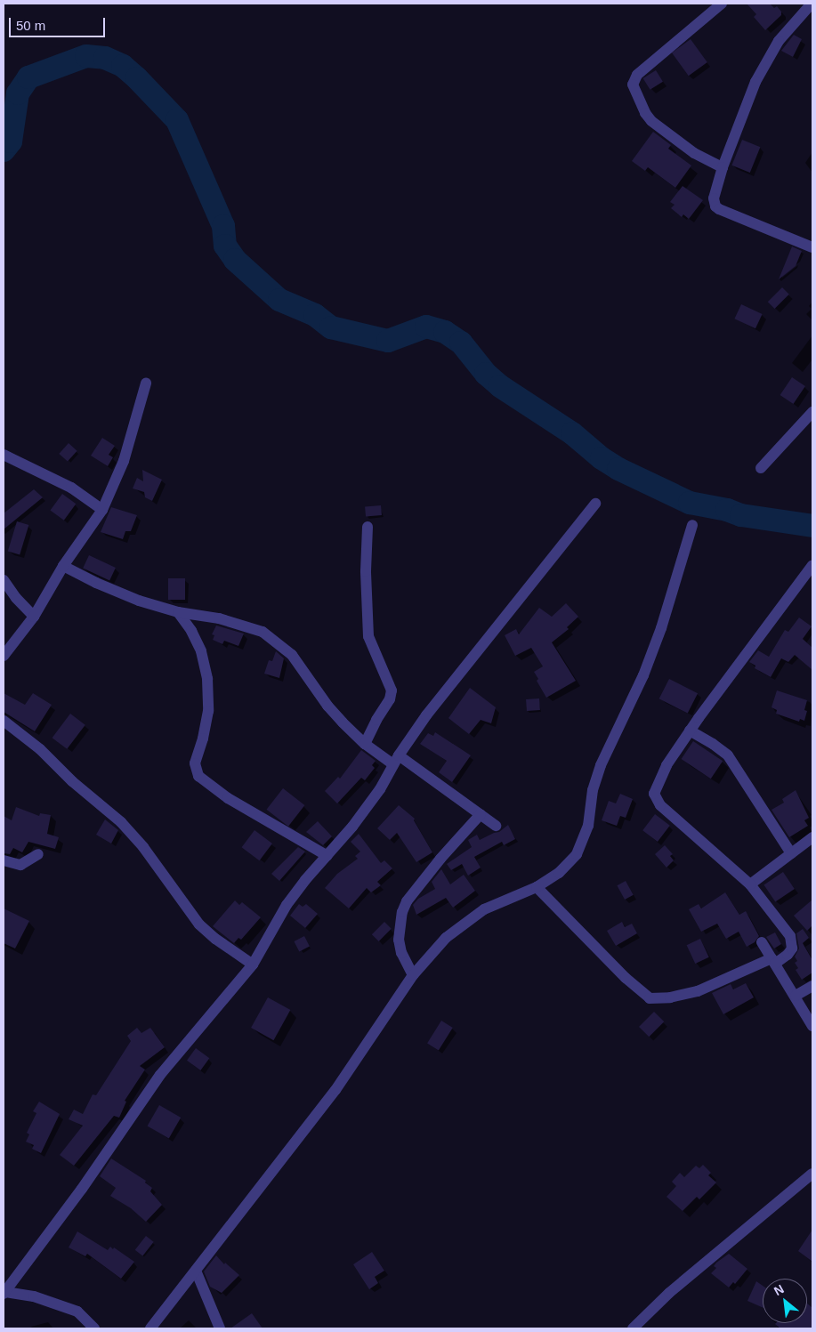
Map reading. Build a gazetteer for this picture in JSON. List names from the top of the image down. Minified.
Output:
{"scale_bar":"50 m","north":"top left"}
